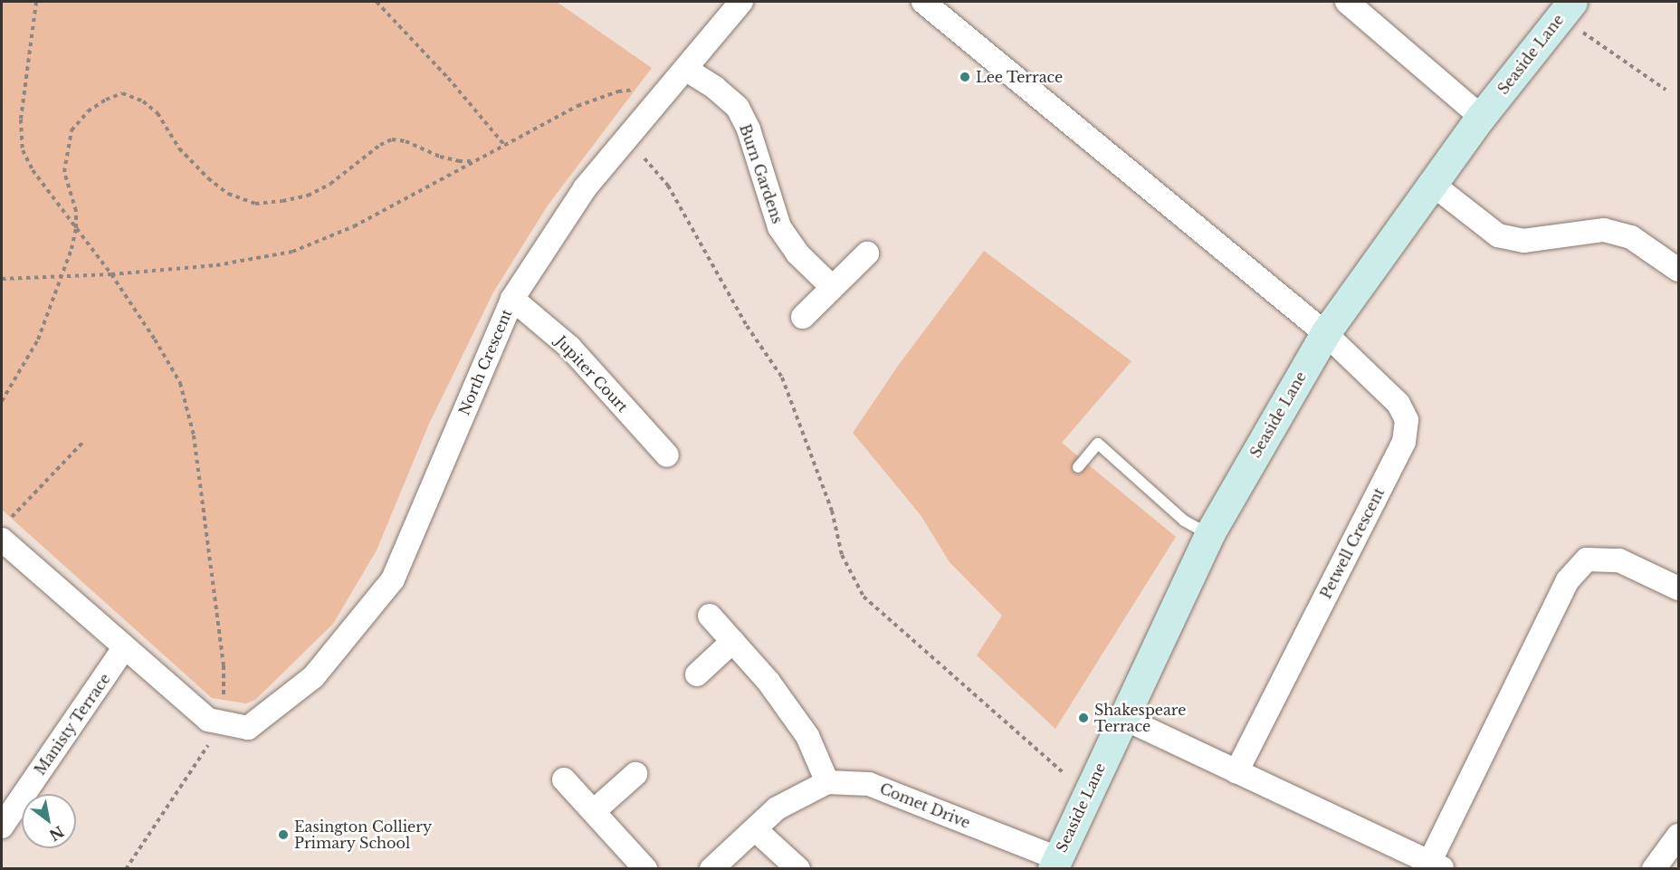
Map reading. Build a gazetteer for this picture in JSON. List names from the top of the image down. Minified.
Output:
{"streets":{"main road":["Seaside Lane"],"street":["Burn Gardens","North Crescent","Jupiter Court","Petwell Crescent","Manisty Terrace","Comet Drive"]},"crossings":[["Seaside Lane","Petwell Crescent"],["Seaside Lane","Comet Drive"],["Burn Gardens","North Crescent"],["North Crescent","Jupiter Court"]],"places":["Lee Terrace","Shakespeare Terrace","Easington Colliery Primary School"],"north":"bottom right"}
